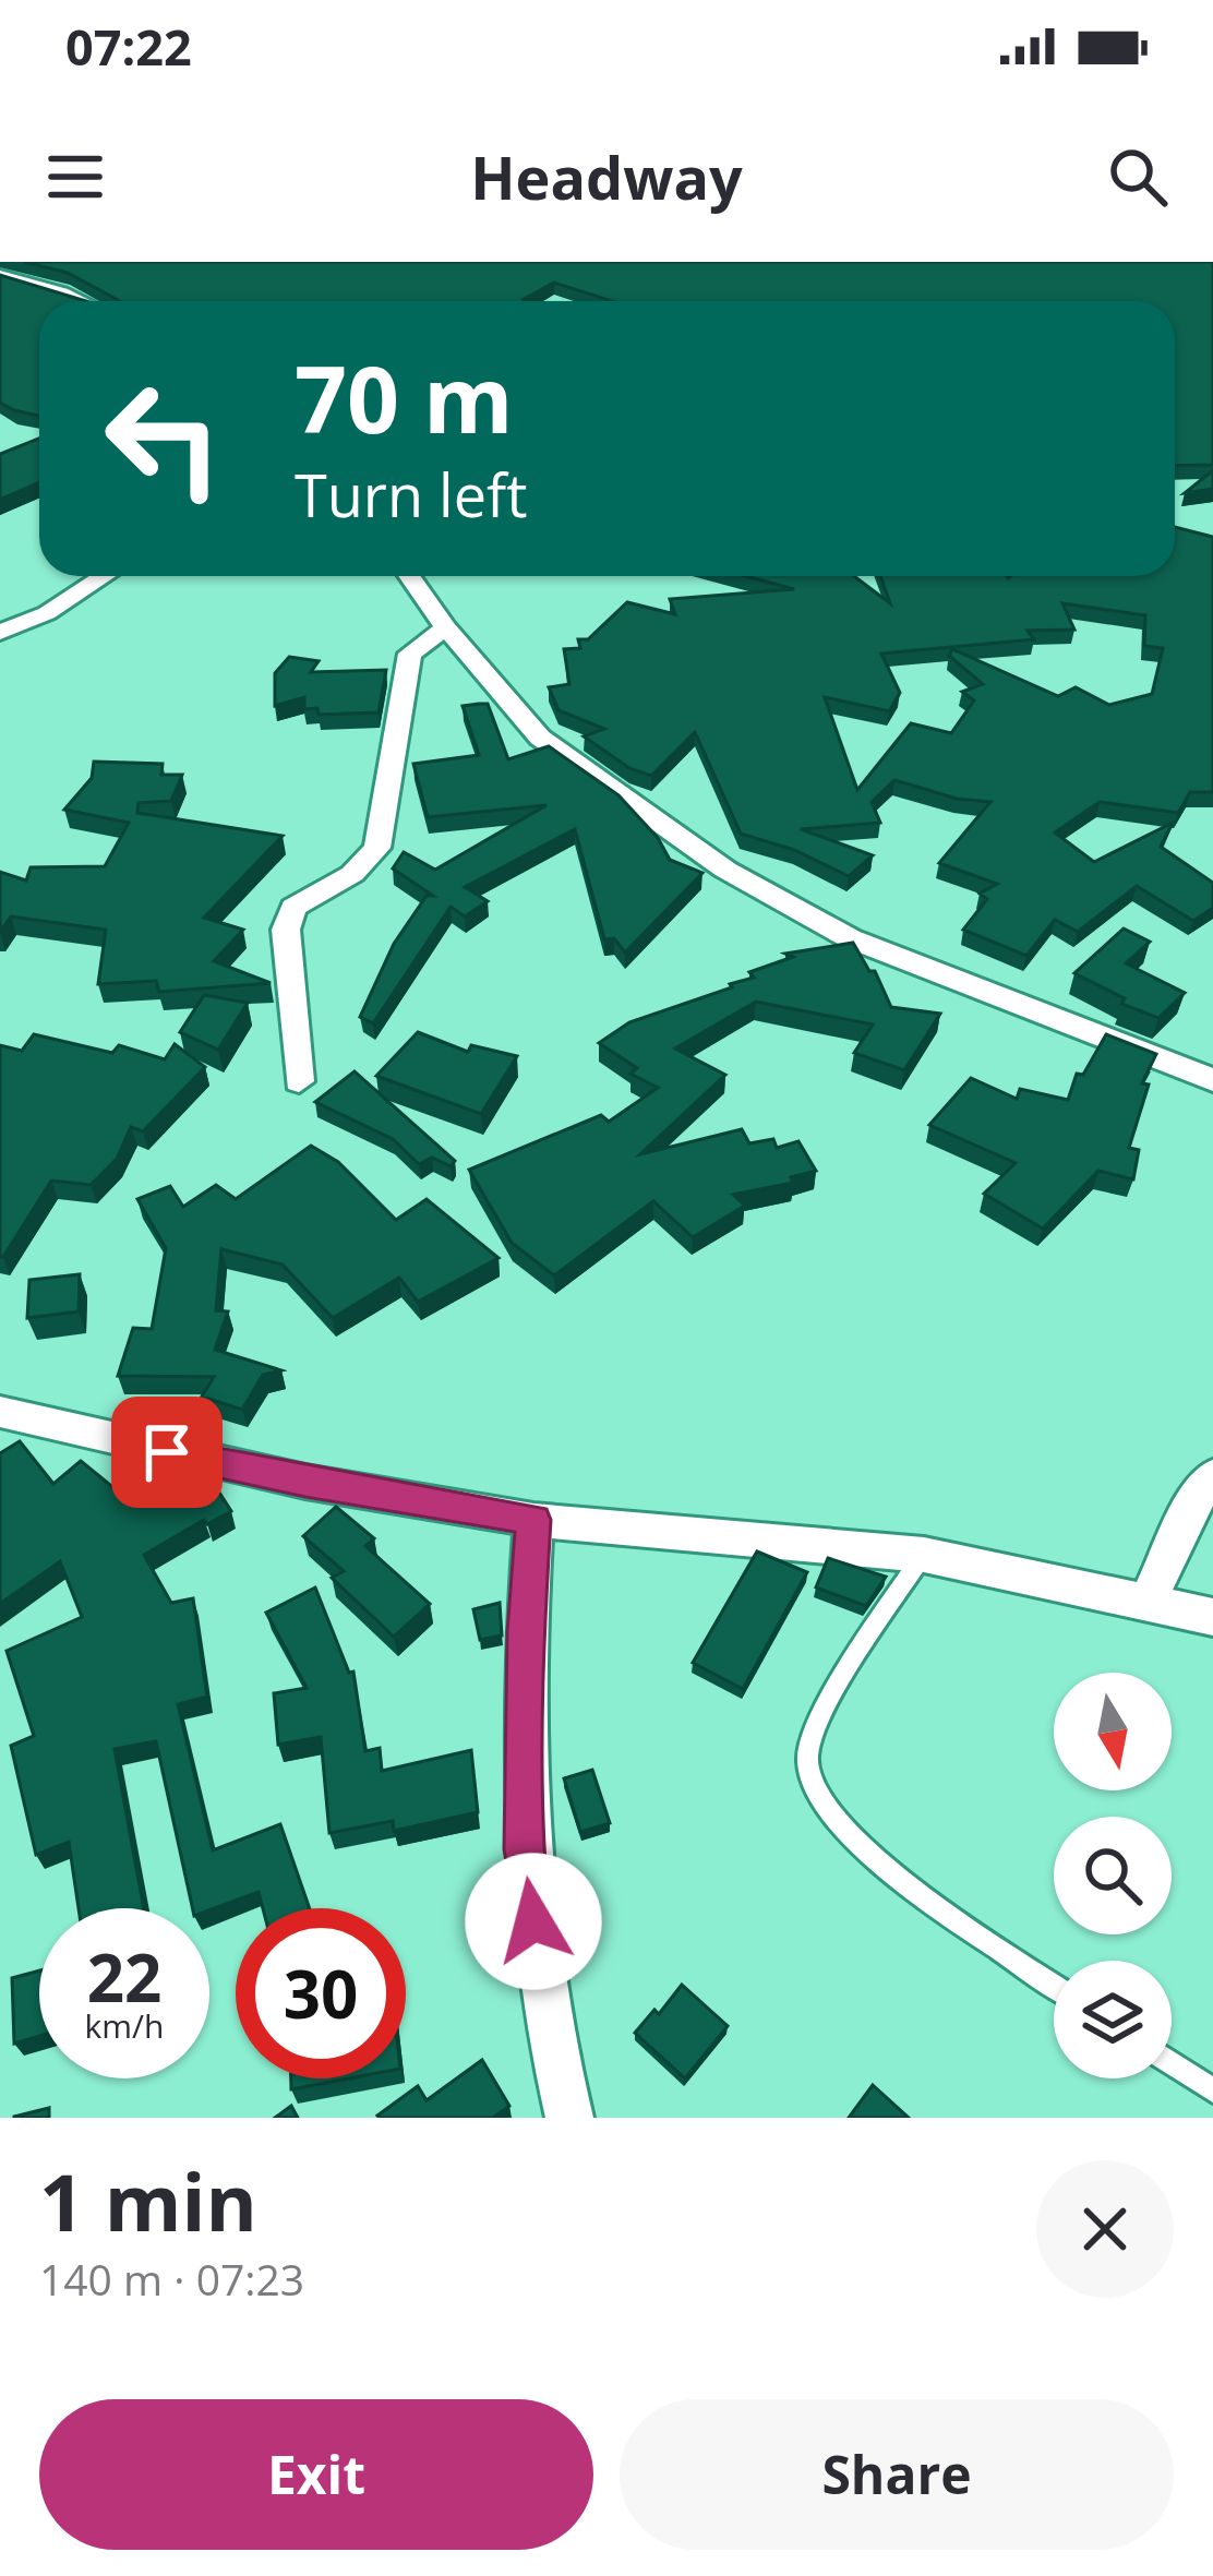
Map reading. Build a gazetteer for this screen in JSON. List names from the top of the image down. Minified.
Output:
{"north":"bottom","page":{"status":"07:22","header":"Headway","turn":["70 m","Turn left"],"speed":"22 km/h","limit":"30","heading":["1 min","140 m · 07:23"],"buttons":["Exit","Share"]}}
